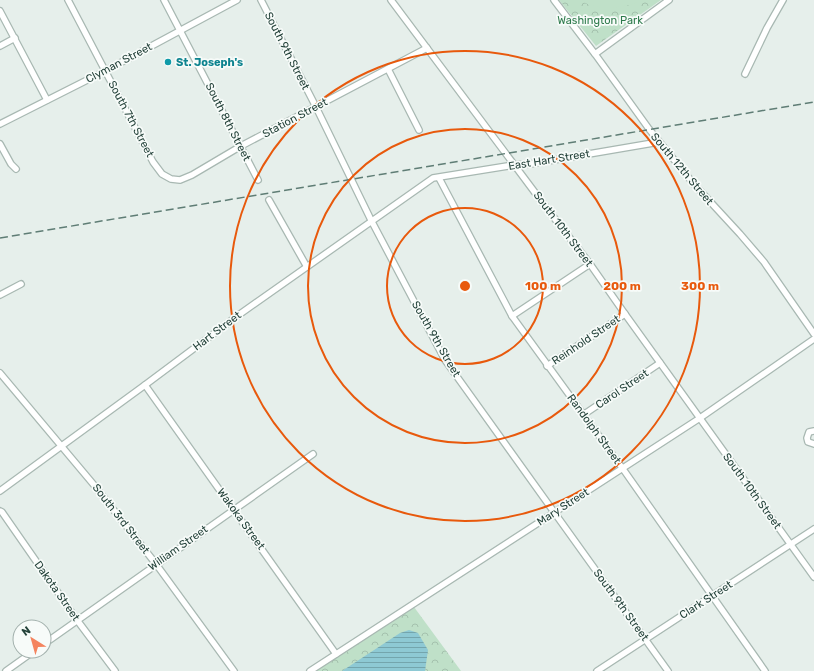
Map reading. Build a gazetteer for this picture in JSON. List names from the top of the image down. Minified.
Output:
{"streets":{"street":["South 9th Street","Clyman Street","Station Street","South 7th Street","South 8th Street","East Hart Street","South 12th Street","South 10th Street","Hart Street","Reinhold Street","Carol Street","Randolph Street","Mary Street","South 3rd Street","Wakoka Street","William Street","Dakota Street","Clark Street"]},"crossings":[["South 9th Street","Station Street"],["South 9th Street","Hart Street"],["South 9th Street","Mary Street"],["South 9th Street","Clark Street"],["Clyman Street","South 7th Street"],["Clyman Street","South 8th Street"],["Station Street","South 7th Street"],["Station Street","South 8th Street"],["Station Street","South 10th Street"],["East Hart Street","South 12th Street"],["East Hart Street","South 10th Street"],["East Hart Street","Hart Street"],["East Hart Street","Randolph Street"],["South 10th Street","Reinhold Street"],["South 10th Street","Carol Street"],["South 10th Street","Mary Street"],["South 10th Street","Clark Street"],["Hart Street","Randolph Street"],["Hart Street","South 3rd Street"],["Hart Street","Wakoka Street"],["Reinhold Street","Randolph Street"],["Carol Street","Randolph Street"],["Randolph Street","Mary Street"],["Randolph Street","Clark Street"],["Mary Street","Wakoka Street"],["South 3rd Street","William Street"],["Wakoka Street","William Street"],["William Street","Dakota Street"]],"parks":["Washington Park"],"places":["St. Joseph's"],"north":"top left","rings":["100 m","200 m","300 m"]}
